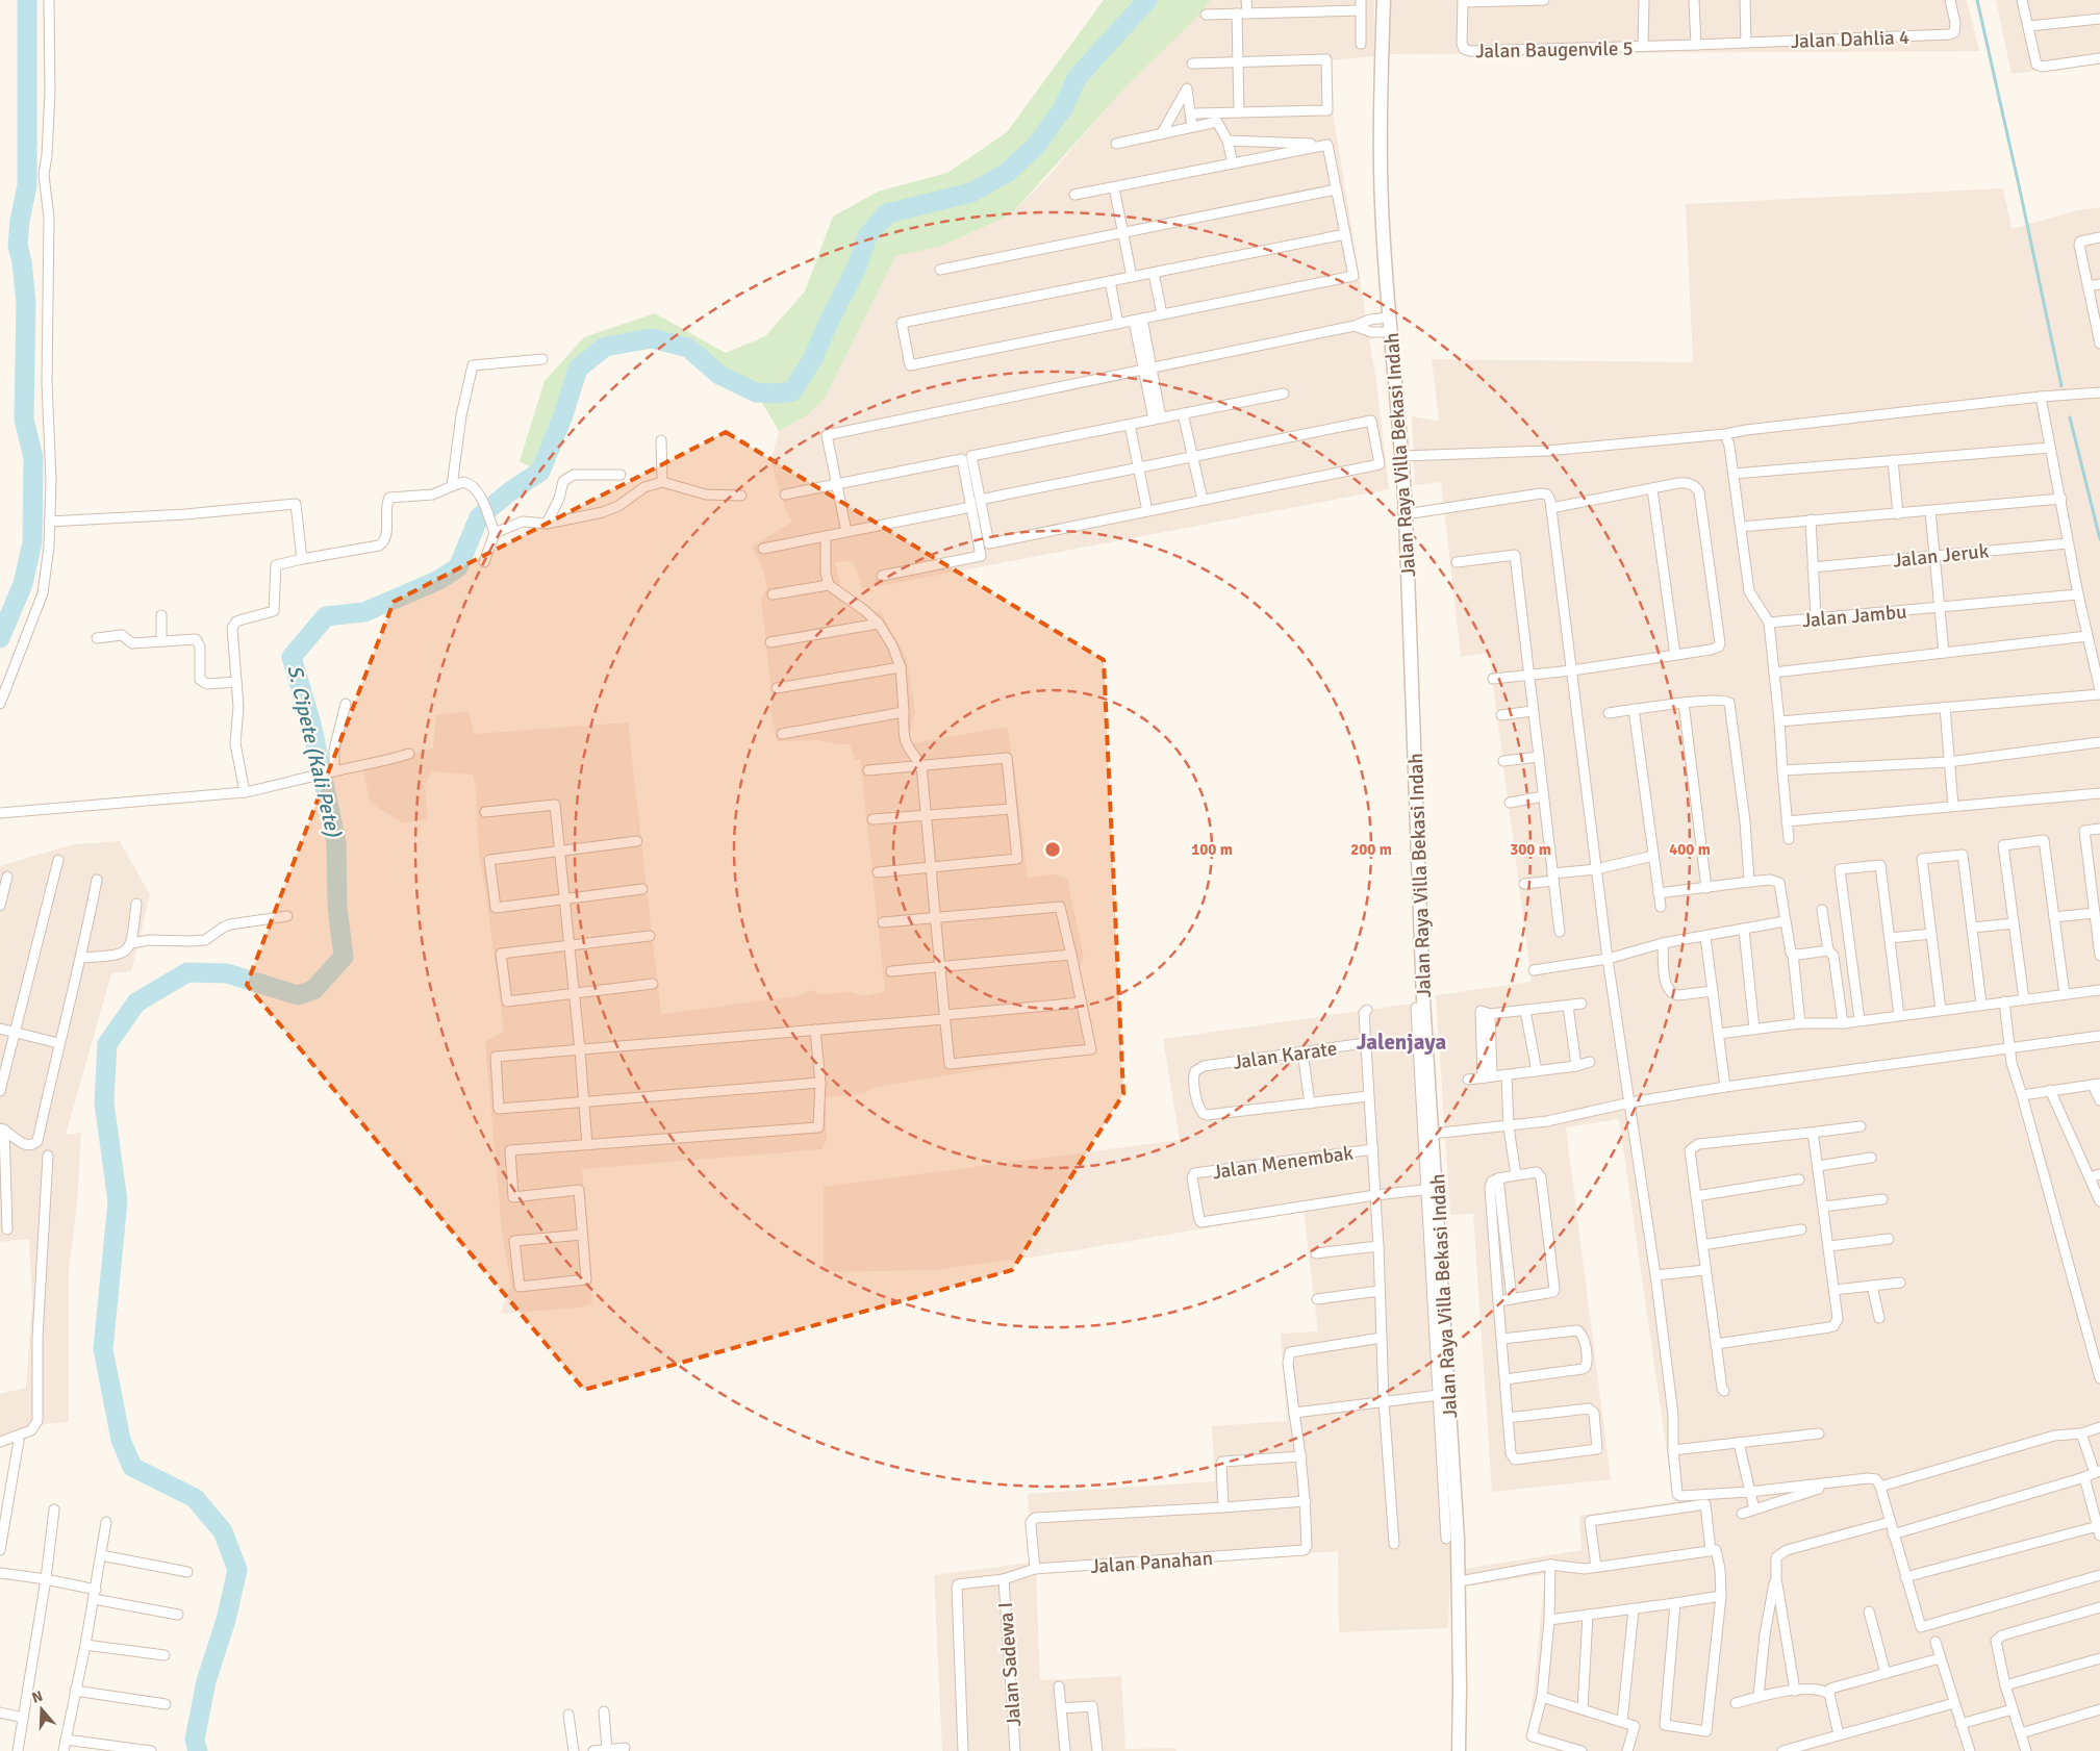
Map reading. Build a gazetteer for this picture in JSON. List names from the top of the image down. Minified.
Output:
{"streets":{"main road":["Jalan Raya Villa Bekasi Indah"],"street":["Jalan Dahlia 4","Jalan Baugenvile 5","Jalan Jeruk","Jalan Jambu","Jalan Karate","Jalan Menembak","Jalan Panahan","Jalan Sadewa I"]},"crossings":[["Jalan Dahlia 4","Jalan Baugenvile 5"],["Jalan Panahan","Jalan Sadewa I"]],"districts":["Jalenjaya"],"water":["S. Cipete (Kali Pete)"],"north":"top","rings":["100 m","200 m","300 m","400 m"]}
